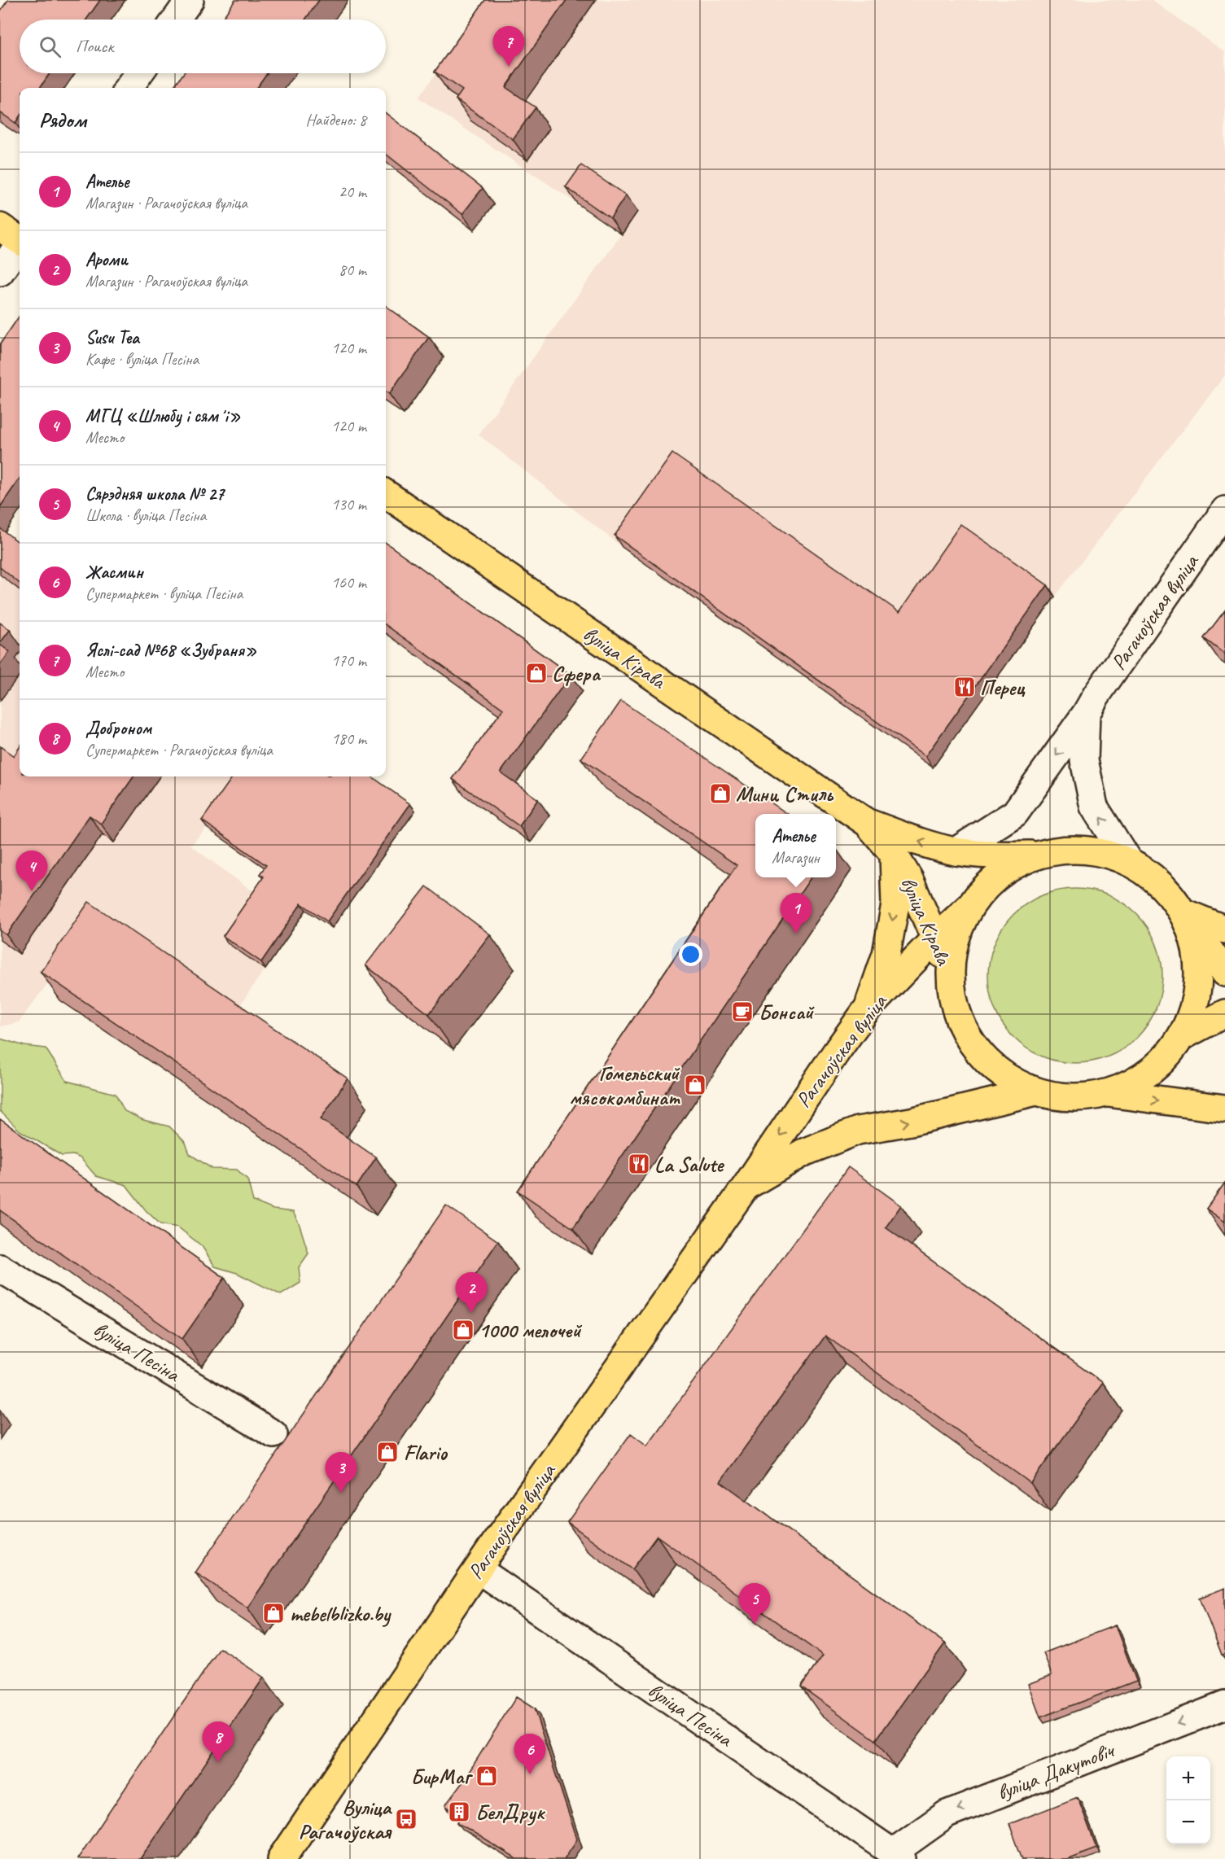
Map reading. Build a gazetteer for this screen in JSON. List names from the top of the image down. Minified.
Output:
{"streets":{"main road":["Рагачоўская вуліца","вуліца Кірава"],"street":["вуліца Песіна","вуліца Дакутовіч"]},"crossings":[["Рагачоўская вуліца","вуліца Кірава"],["Рагачоўская вуліца","вуліца Песіна"],["вуліца Песіна","вуліца Дакутовіч"]],"one_way":["вуліца Дакутовіч"],"places":{"shop":["Сфера","Мини Стиль","Гомельский мясокомбинат","1000 мелочей","Flario","mebelblizko.by","БирМаг"],"restaurant":["Перец","La Salute"],"cafe":["Бонсай"],"building":["БелДрук"],"bus stop":["Вуліца Рагачоўская"]},"page":{"search":"Поиск","pins":["7","4","1","2","3","5","8","6"],"heading":["Рядом","Найдено: 8"],"list":[{"mark":"1","name":"Ателье","note":"Магазин · Рагачоўская вуліца","value":"20 m"},{"mark":"2","name":"Ароми","note":"Магазин · Рагачоўская вуліца","value":"80 m"},{"mark":"3","name":"Susu Tea","note":"Кафе · вуліца Песіна","value":"120 m"},{"mark":"4","name":"МГЦ «Шлюбу і сямʼі»","note":"Место","value":"120 m"},{"mark":"5","name":"Сярэдняя школа № 27","note":"Школа · вуліца Песіна","value":"130 m"},{"mark":"6","name":"Жасмин","note":"Супермаркет · вуліца Песіна","value":"160 m"},{"mark":"7","name":"Яслі-сад №68 «Зубраня»","note":"Место","value":"170 m"},{"mark":"8","name":"Доброном","note":"Супермаркет · Рагачоўская вуліца","value":"180 m"}],"popup":["Ателье","Магазин"],"map_buttons":["+","−"]}}
